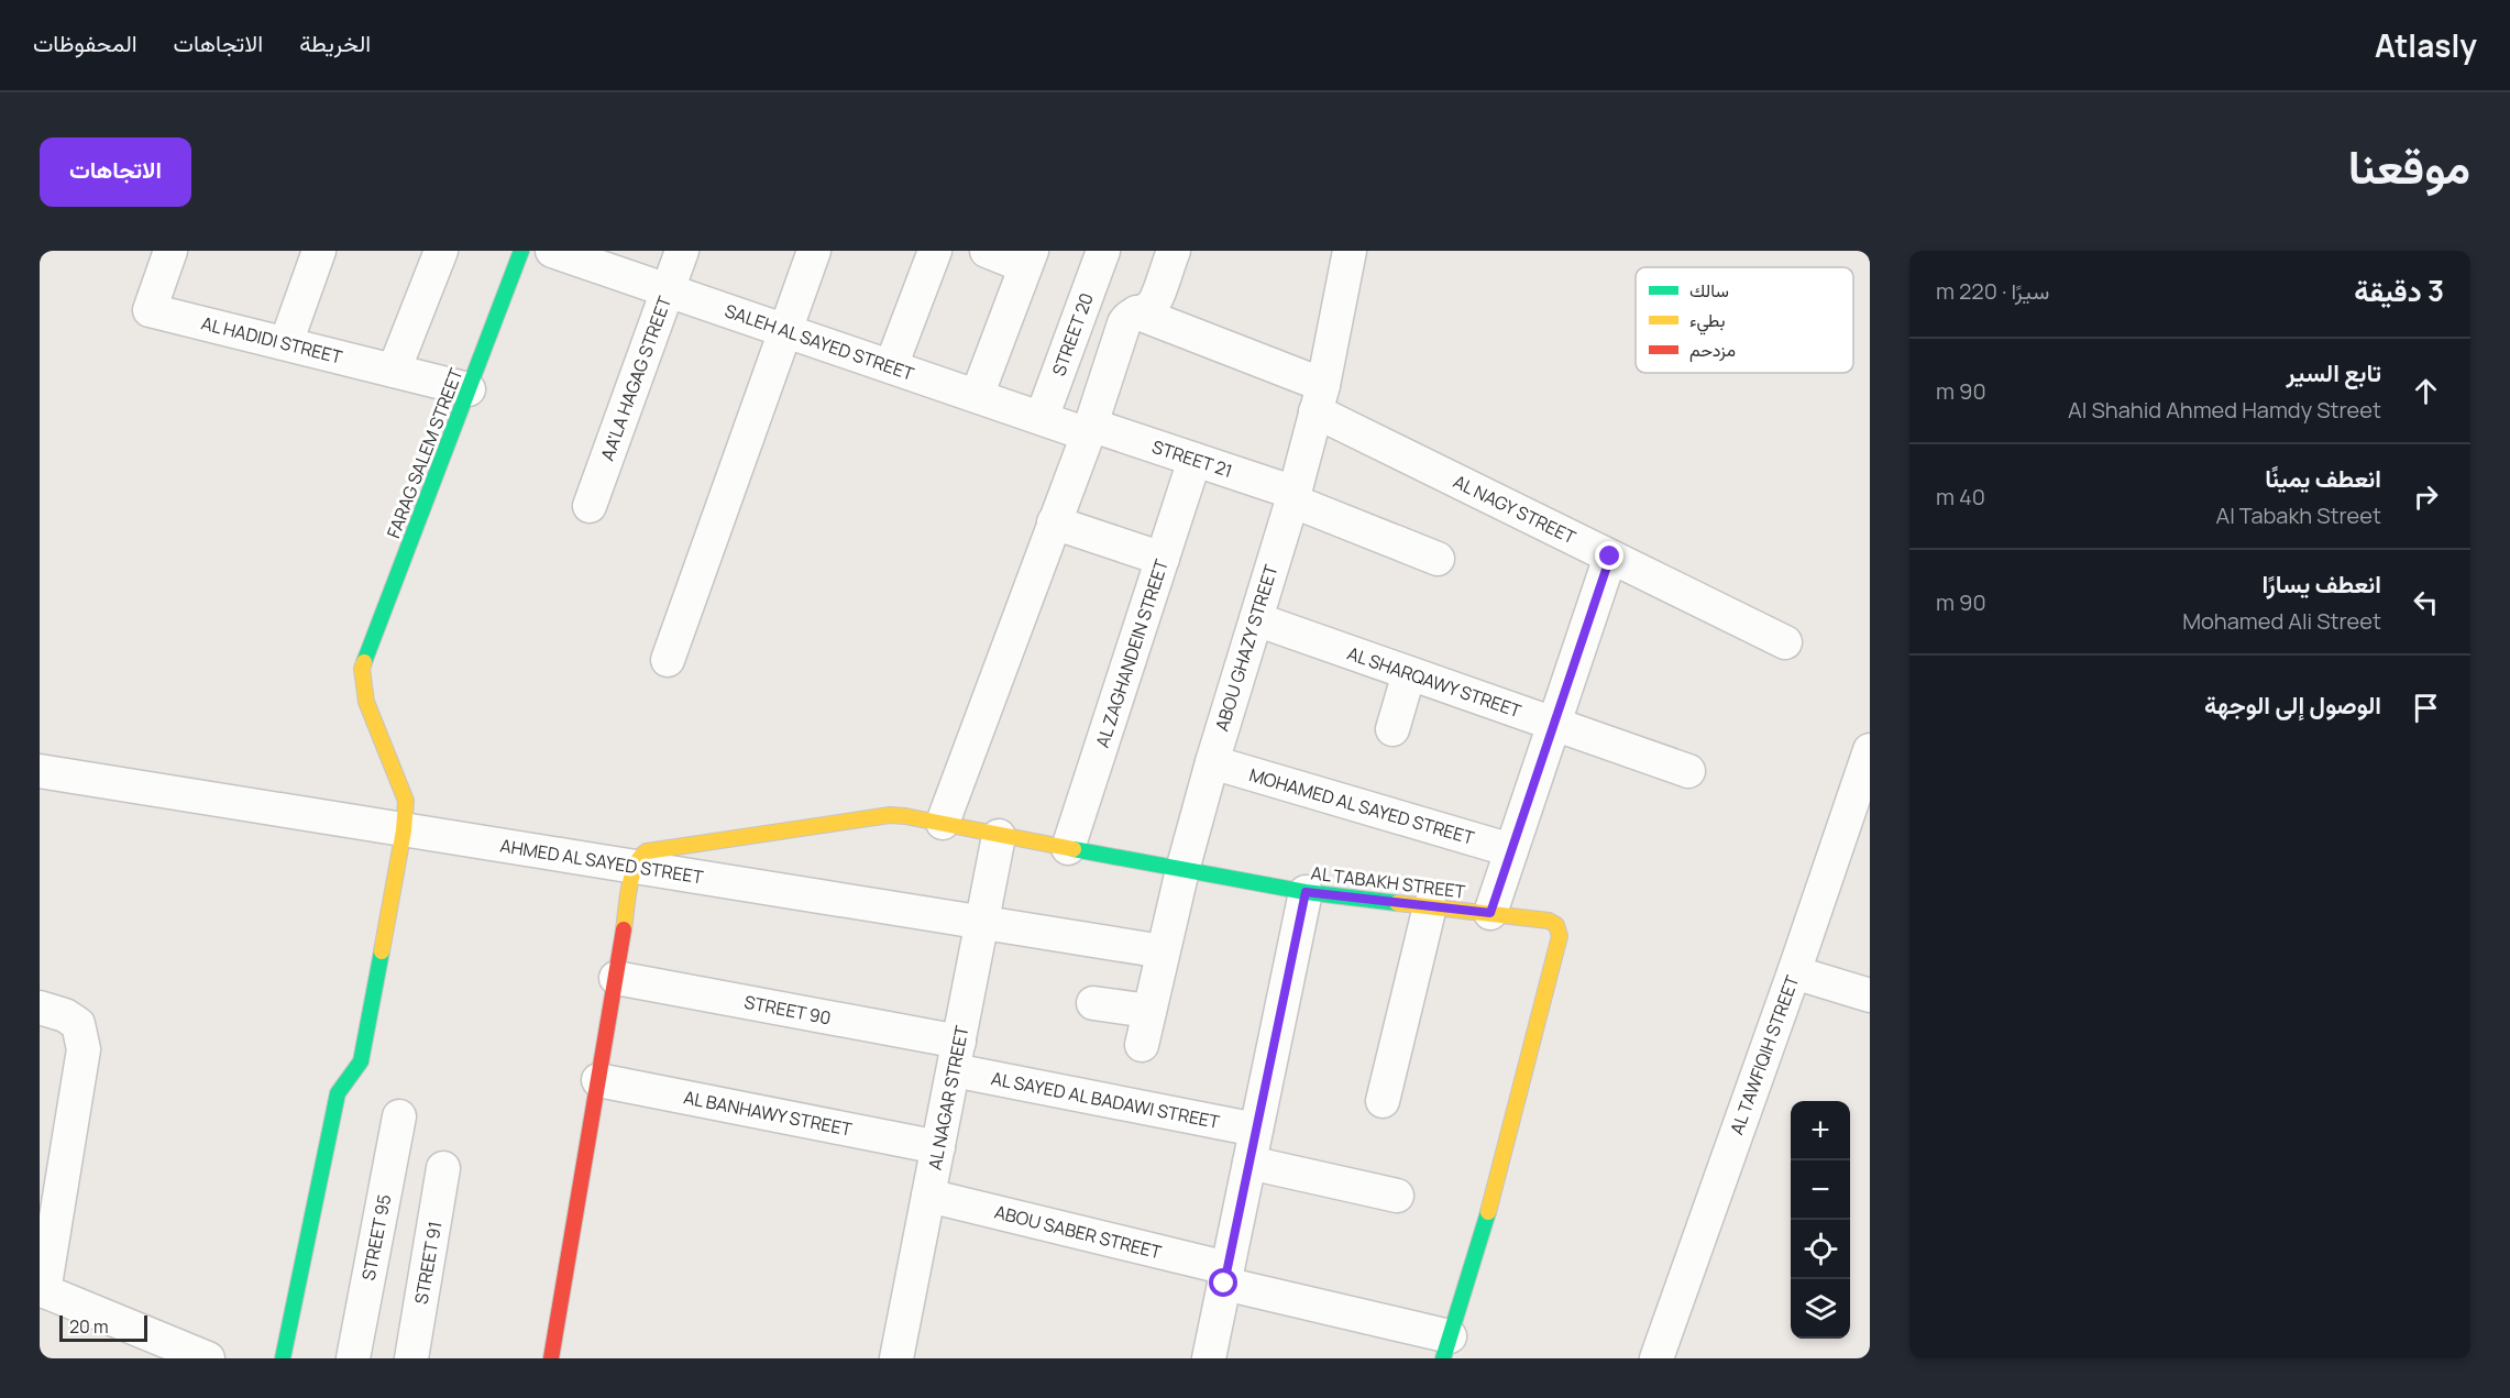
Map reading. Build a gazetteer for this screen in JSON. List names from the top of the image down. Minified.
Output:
{"streets":{"street":["STREET 20","AL HADIDI STREET","SALEH AL SAYED STREET","AA'LA HAGAG STREET","FARAG SALEM STREET","STREET 21","AL NAGY STREET","ABOU GHAZY STREET","AL ZAGHANDEIN STREET","AL SHARQAWY STREET","MOHAMED AL SAYED STREET","AHMED AL SAYED STREET","AL TABAKH STREET","STREET 90","AL TAWFIQIH STREET","AL NAGAR STREET","AL SAYED AL BADAWI STREET","AL BANHAWY STREET","ABOU SABER STREET","STREET 95","STREET 91"]},"crossings":[["STREET 20","SALEH AL SAYED STREET"],["AL HADIDI STREET","FARAG SALEM STREET"],["SALEH AL SAYED STREET","AA'LA HAGAG STREET"],["SALEH AL SAYED STREET","STREET 21"],["FARAG SALEM STREET","AHMED AL SAYED STREET"],["STREET 21","ABOU GHAZY STREET"],["STREET 21","AL ZAGHANDEIN STREET"],["AL NAGY STREET","ABOU GHAZY STREET"],["ABOU GHAZY STREET","AL SHARQAWY STREET"],["ABOU GHAZY STREET","MOHAMED AL SAYED STREET"],["ABOU GHAZY STREET","AHMED AL SAYED STREET"],["ABOU GHAZY STREET","AL TABAKH STREET"],["AL ZAGHANDEIN STREET","AL TABAKH STREET"],["AHMED AL SAYED STREET","AL TABAKH STREET"],["AHMED AL SAYED STREET","AL NAGAR STREET"],["AL TABAKH STREET","AL NAGAR STREET"],["AL TABAKH STREET","ABOU SABER STREET"],["STREET 90","AL NAGAR STREET"],["STREET 90","AL SAYED AL BADAWI STREET"],["AL NAGAR STREET","AL SAYED AL BADAWI STREET"],["AL NAGAR STREET","AL BANHAWY STREET"],["AL NAGAR STREET","ABOU SABER STREET"]],"legend":["سالك","بطيء","مزدحم"],"scale_bar":"20 m","page":{"header":"Atlasly","nav":["الخريطة","الاتجاهات","المحفوظات"],"title":"موقعنا","buttons":"الاتجاهات","heading":["3 دقيقة","سيرًا · 220 m"],"list":[["تابع السير","Al Shahid Ahmed Hamdy Street","90 m"],["انعطف يمينًا","Al Tabakh Street","40 m"],["انعطف يسارًا","Mohamed Ali Street","90 m"],"الوصول إلى الوجهة"],"map_buttons":["+","−"],"scale":"20 m"}}
